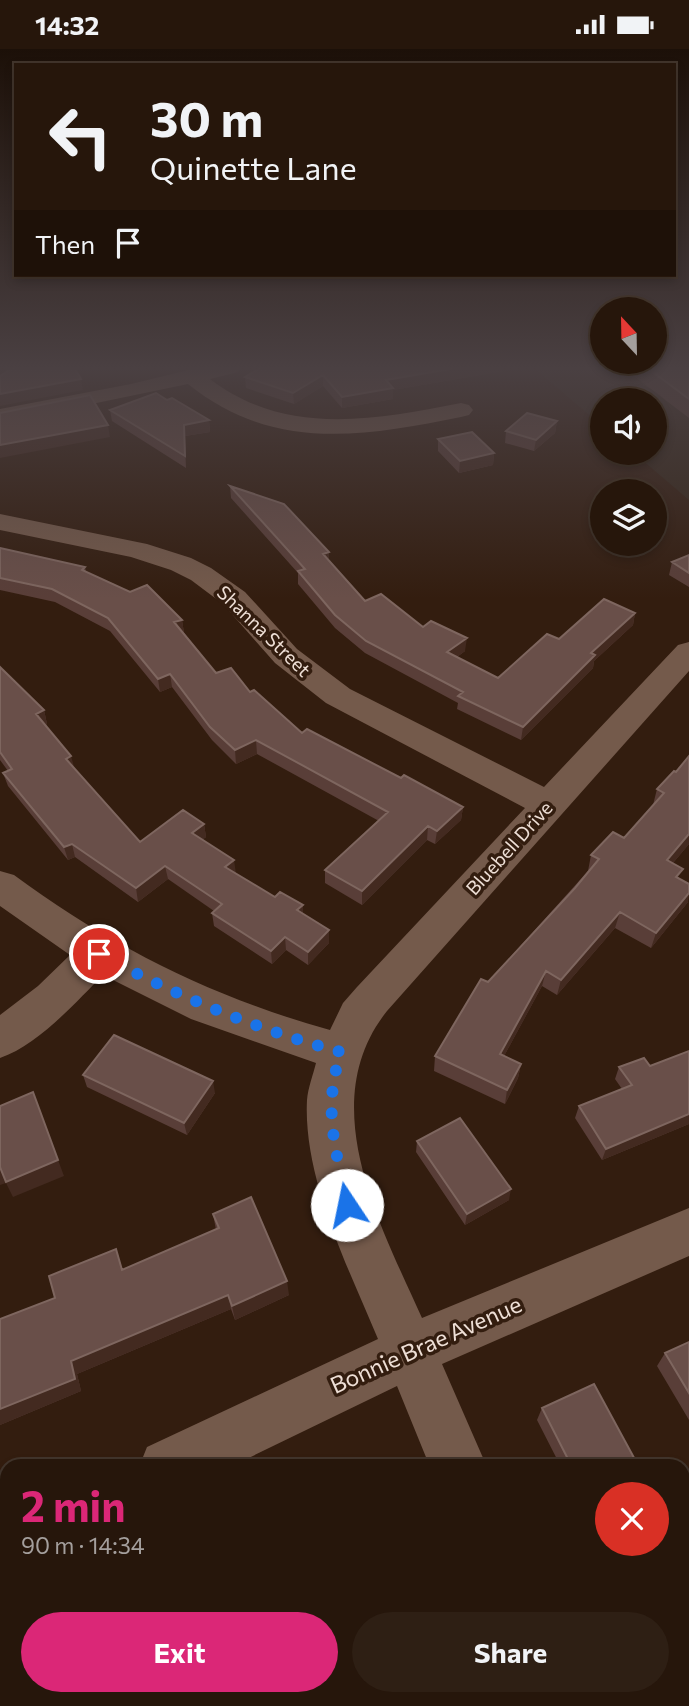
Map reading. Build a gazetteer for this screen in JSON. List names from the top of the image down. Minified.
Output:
{"streets":{"street":["Shanna Street","Bluebell Drive","Bonnie Brae Avenue"]},"crossings":[["Shanna Street","Bluebell Drive"],["Bluebell Drive","Bonnie Brae Avenue"]],"north":"top","page":{"status":"14:32","turn":["30 m","Quinette Lane"],"then":"Then","heading":["2 min","90 m · 14:34"],"buttons":["Exit","Share"]}}
